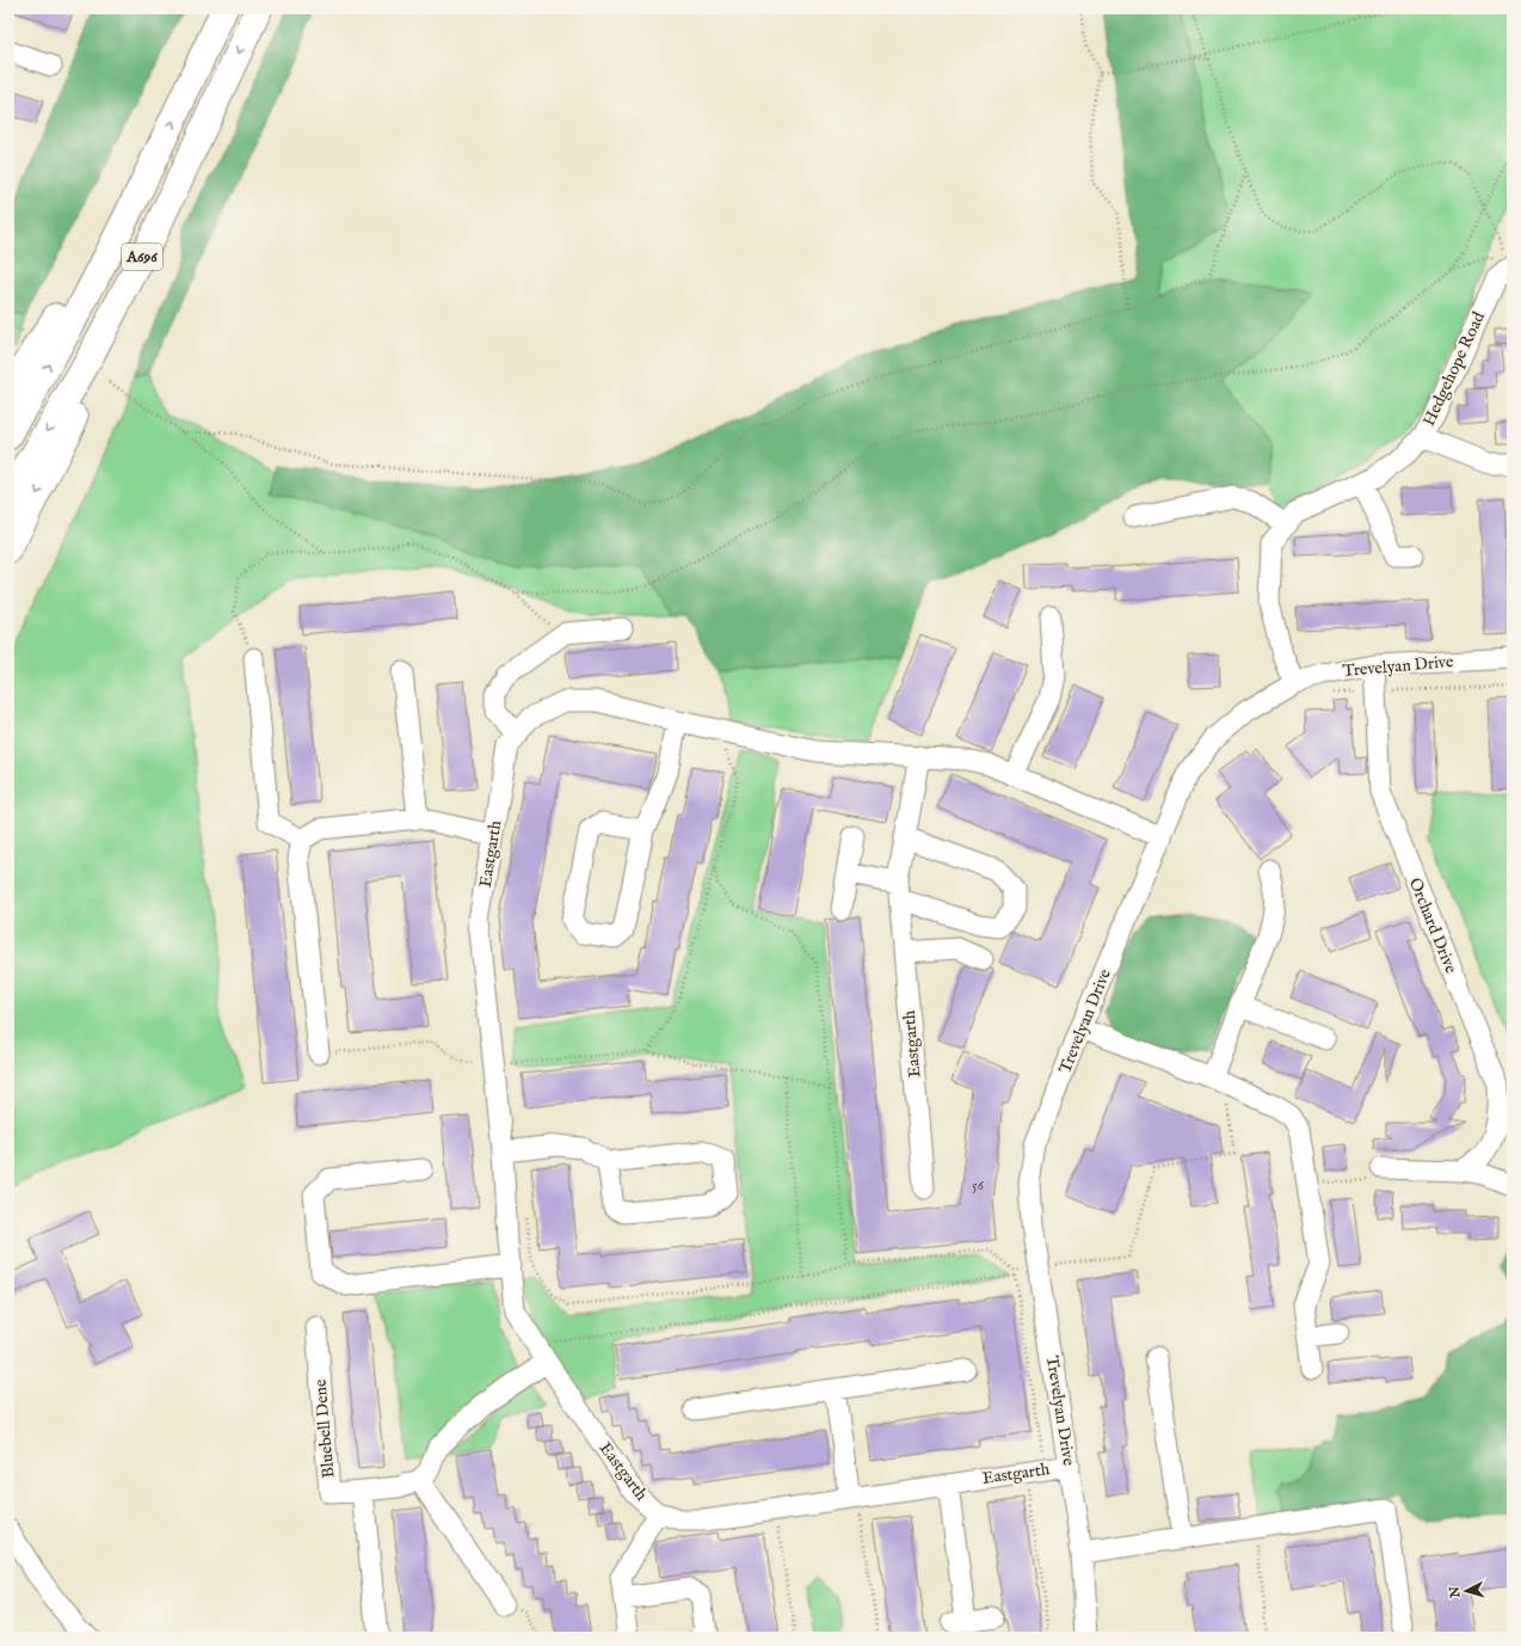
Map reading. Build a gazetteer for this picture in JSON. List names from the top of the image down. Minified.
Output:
{"streets":{"highway":["A696"],"street":["Hedgehope Road","Trevelyan Drive","Eastgarth","Orchard Drive","Bluebell Dene"]},"crossings":[["Hedgehope Road","Trevelyan Drive"],["Trevelyan Drive","Eastgarth"],["Trevelyan Drive","Orchard Drive"]],"house_numbers":["56"],"north":"left"}
